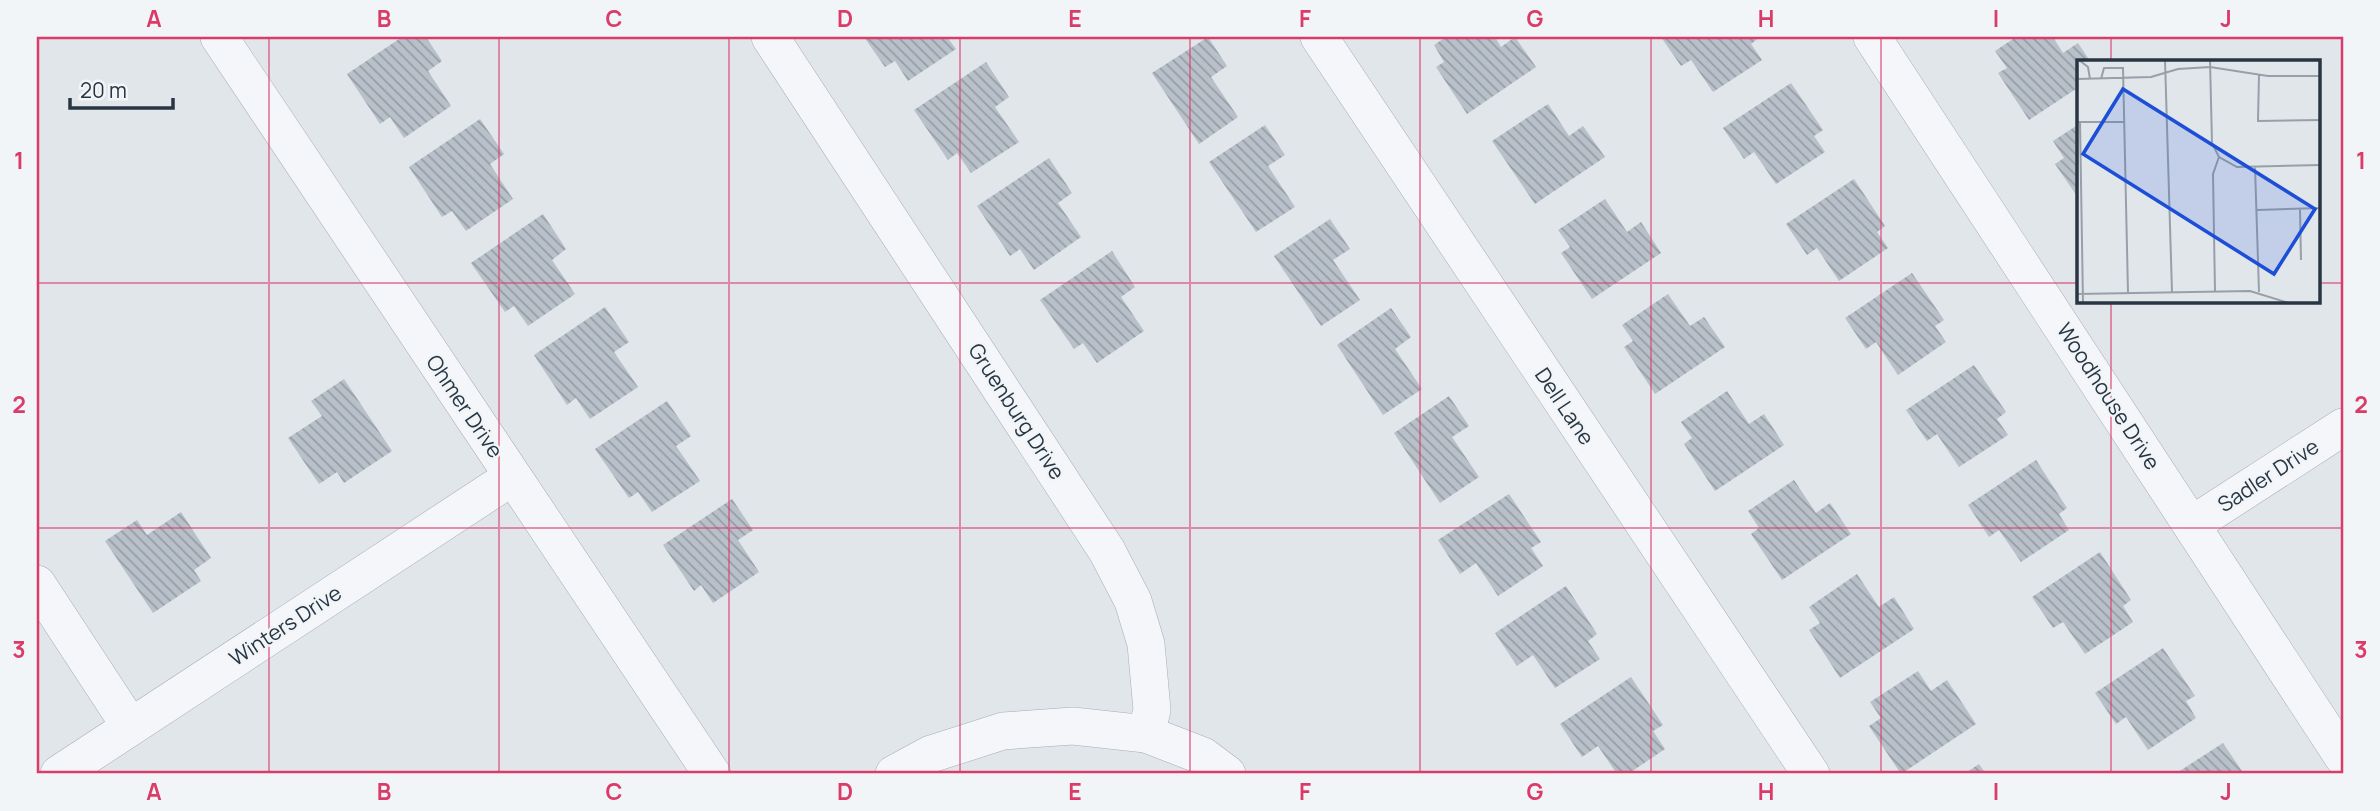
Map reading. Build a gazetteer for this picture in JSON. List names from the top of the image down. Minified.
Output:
{"streets":{"street":["Woodhouse Drive","Ohmer Drive","Dell Lane","Gruenburg Drive","Sadler Drive","Winters Drive"]},"crossings":[["Woodhouse Drive","Sadler Drive"],["Ohmer Drive","Winters Drive"]],"scale_bar":"20 m","grid":{"columns":["A","B","C","D","E","F","G","H","I","J"],"rows":["1","2","3"]}}
